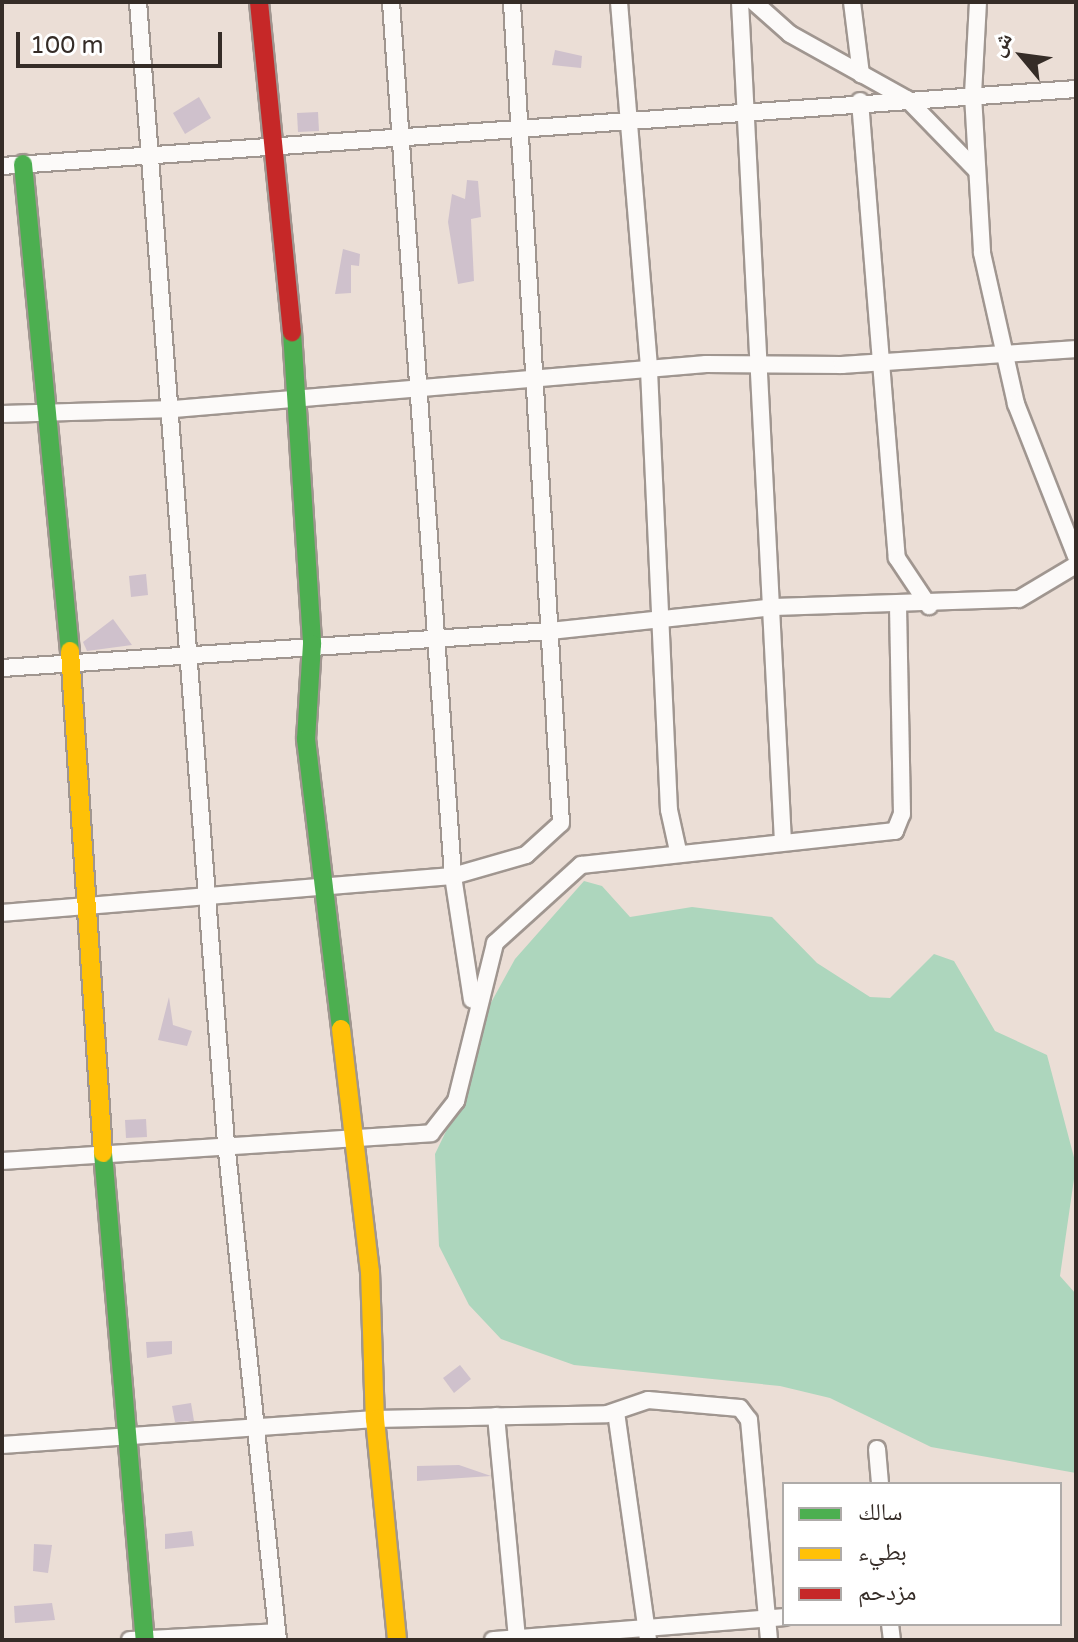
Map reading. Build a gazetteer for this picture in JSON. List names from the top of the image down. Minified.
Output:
{"legend":["سالك","بطيء","مزدحم"],"scale_bar":"100 m","north":"top left"}
